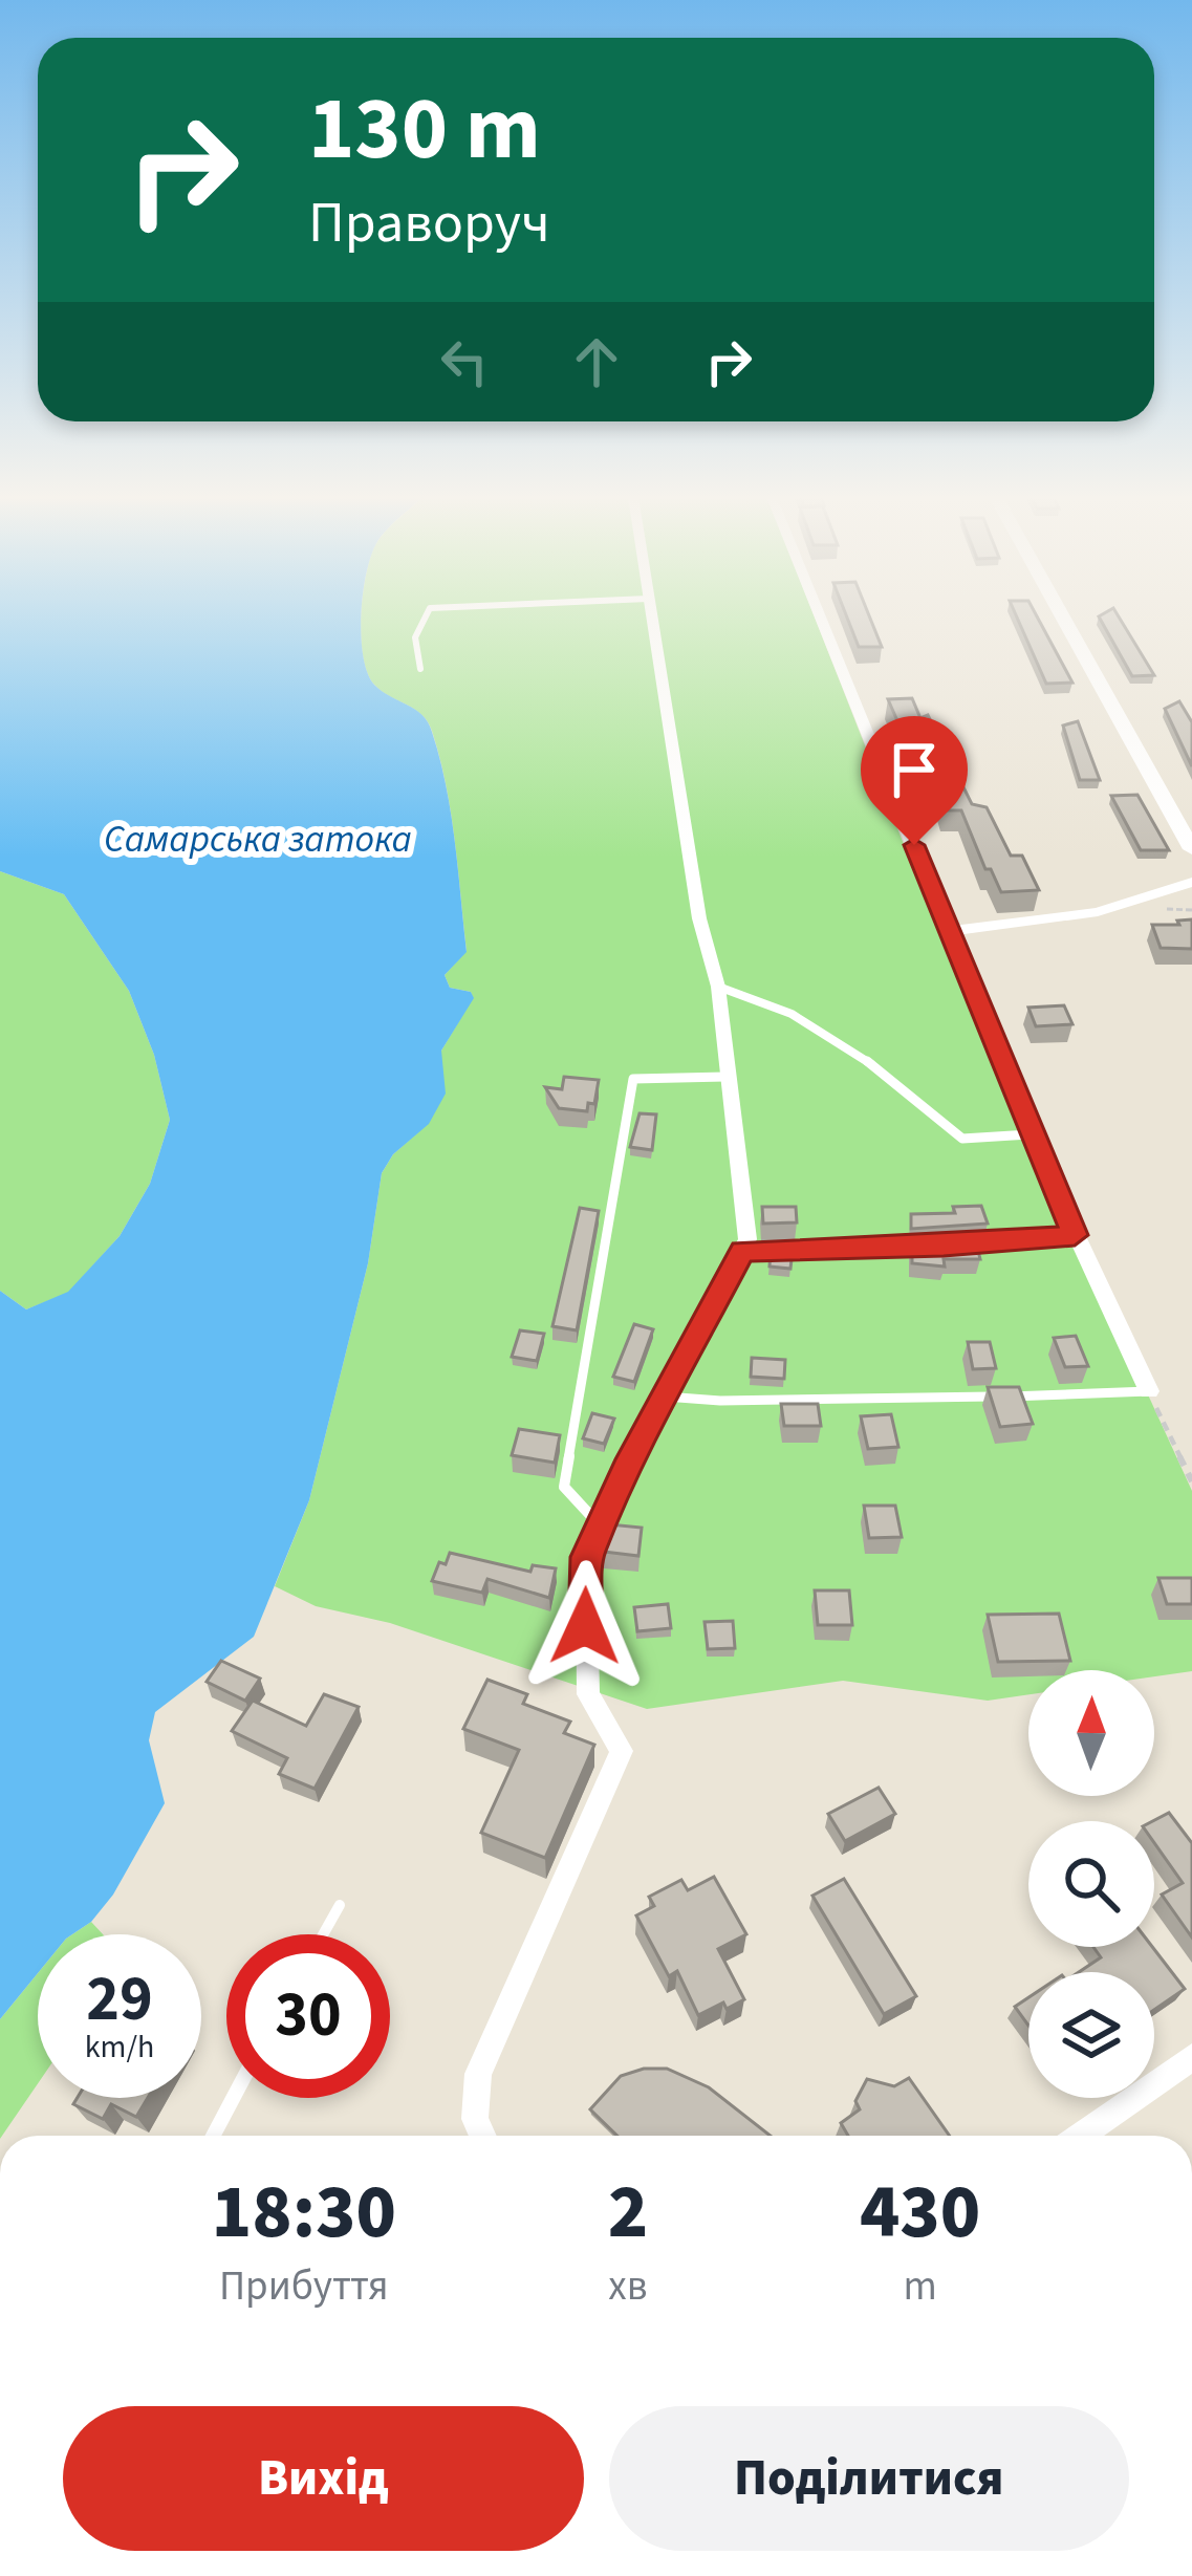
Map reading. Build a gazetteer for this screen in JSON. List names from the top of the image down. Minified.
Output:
{"water":["Самарська затока"],"north":"top","page":{"turn":["130 m","Праворуч"],"speed":"29 km/h","limit":"30","eta":["18:30","Прибуття","2","хв","430","m"],"buttons":["Вихід","Поділитися"]}}
